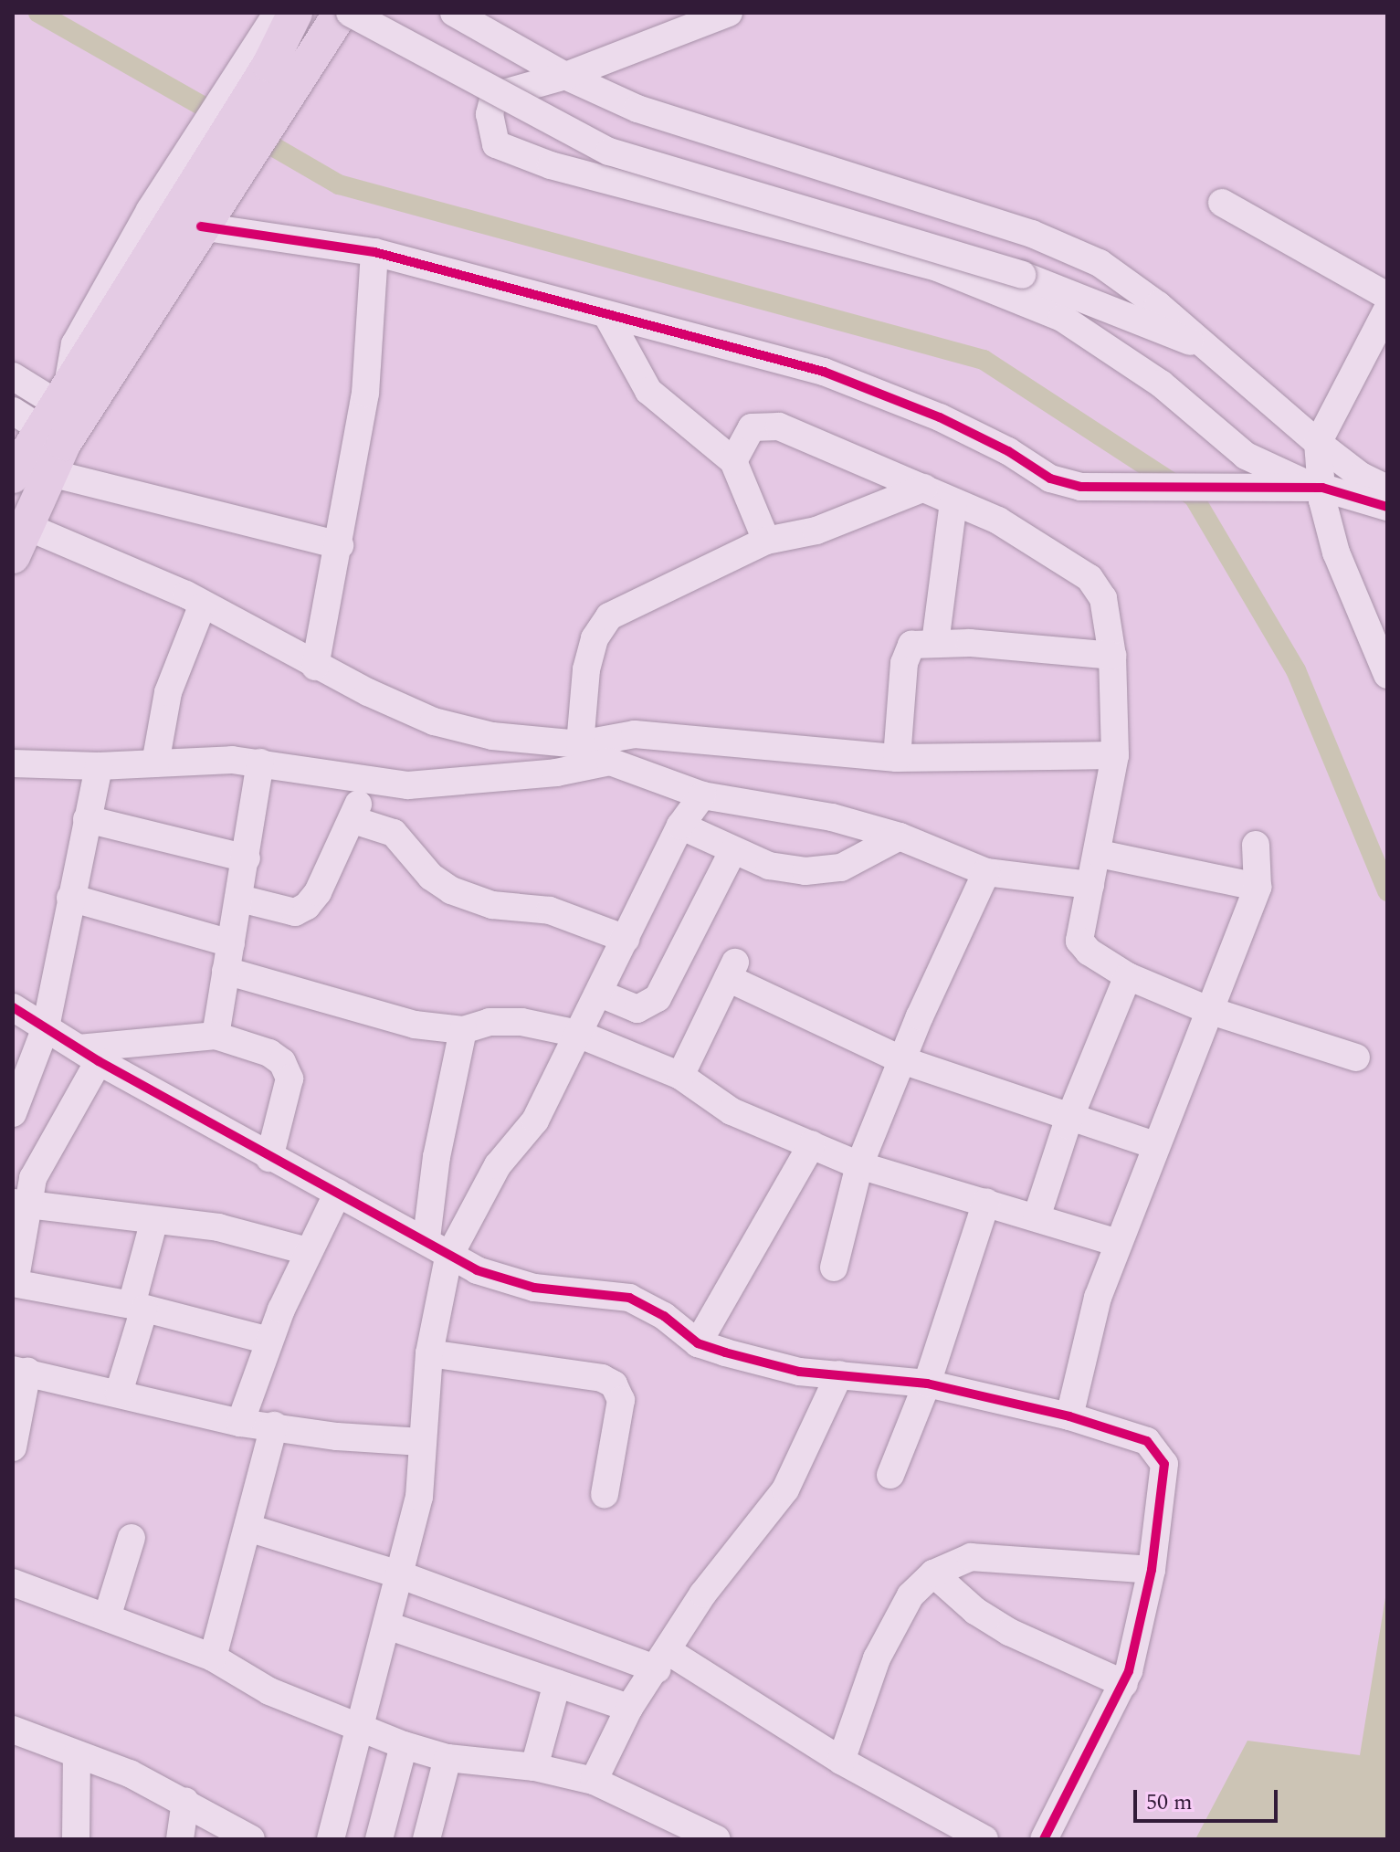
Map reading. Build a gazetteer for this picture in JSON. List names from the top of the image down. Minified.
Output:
{"scale_bar":"50 m"}
